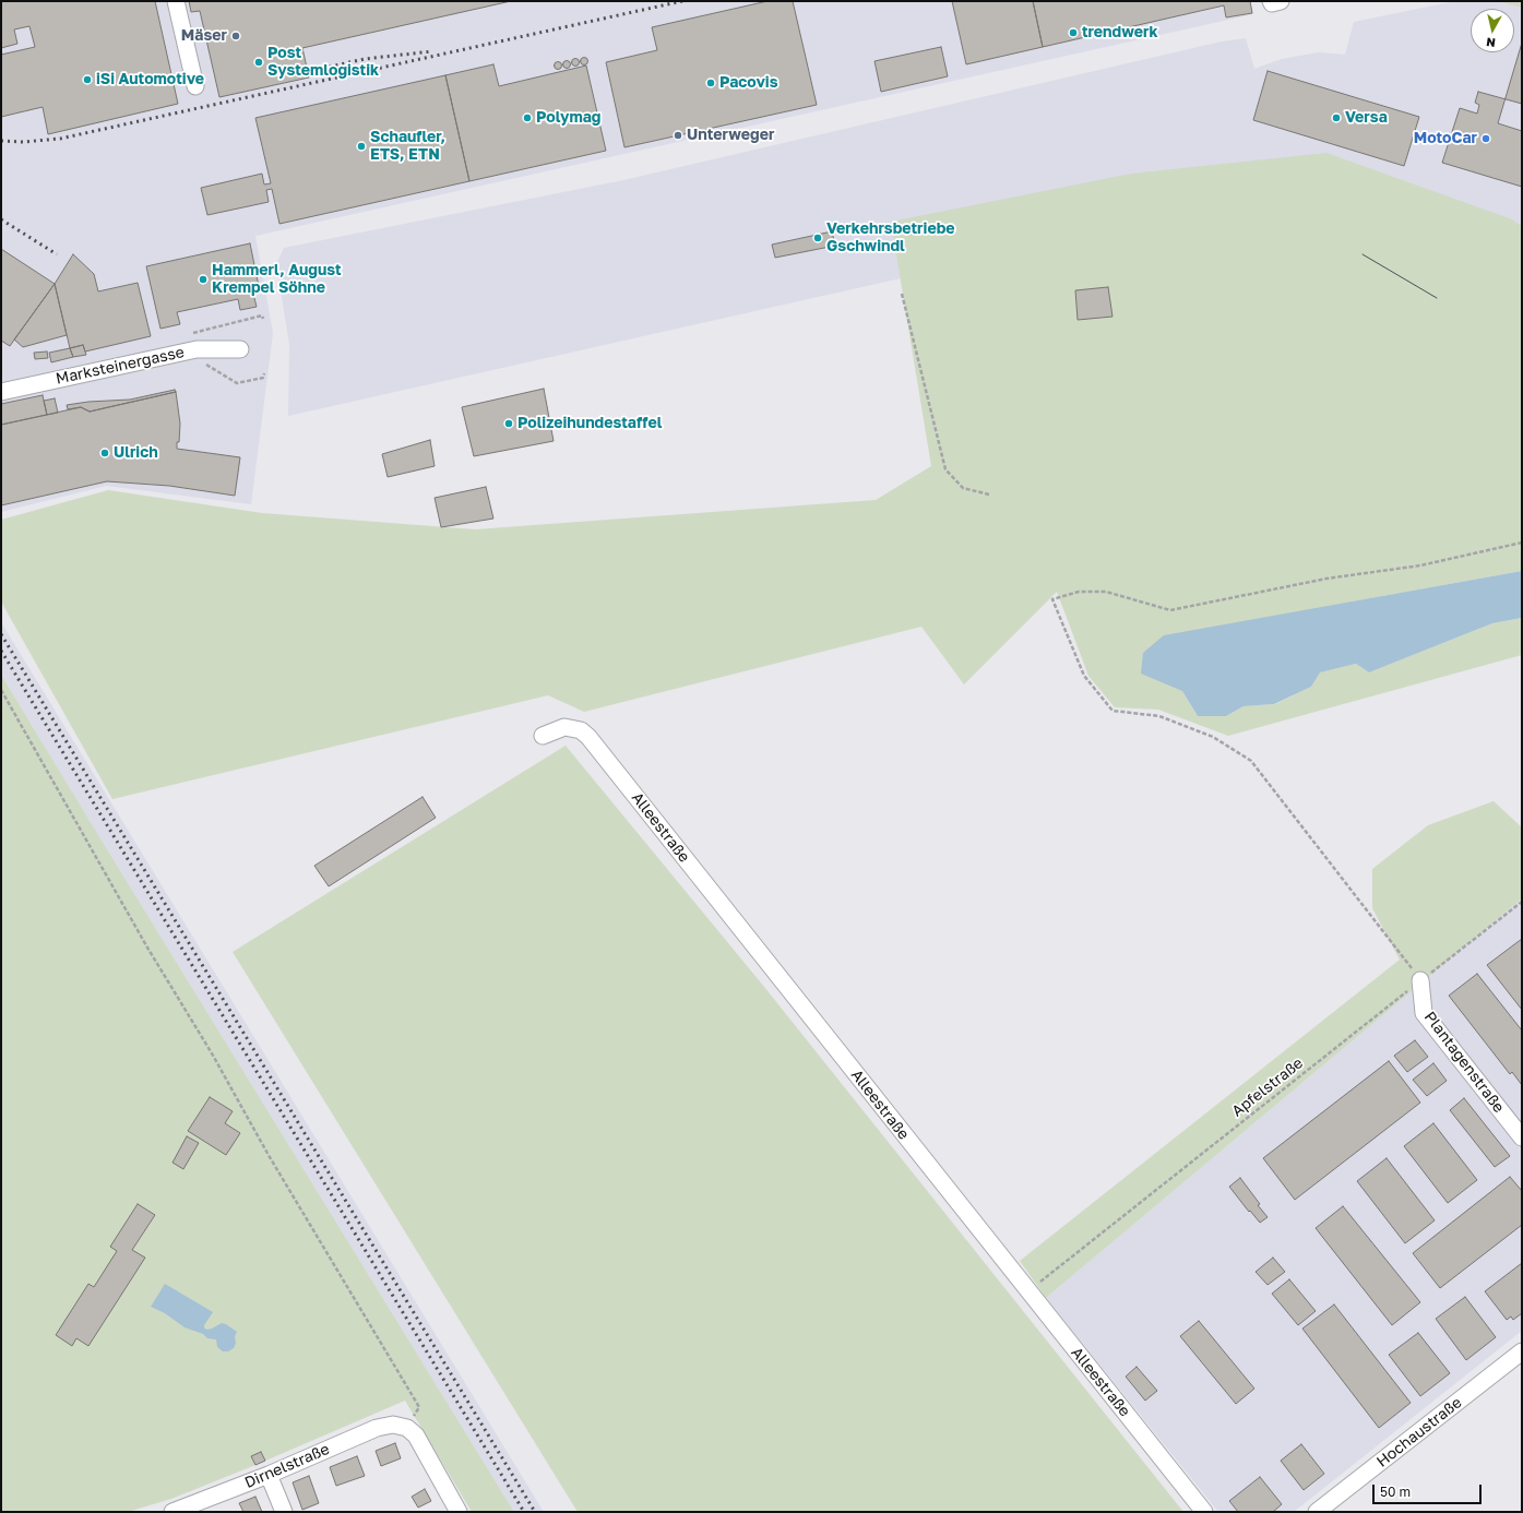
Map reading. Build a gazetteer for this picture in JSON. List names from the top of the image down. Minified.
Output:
{"streets":{"street":["Marksteinergasse","Alleestraße","Plantagenstraße","Hochaustraße","Dirnelstraße"],"path":["Apfelstraße"]},"crossings":[["Alleestraße","Apfelstraße"],["Plantagenstraße","Apfelstraße"]],"places":["trendwerk","Mäser","Post Systemlogistik","iSi Automotive","Pacovis","Polymag","Versa","Unterweger","MotoCar","Schaufler, ETS, ETN","Verkehrsbetriebe Gschwindl","Hammerl, August Krempel Söhne","Polizeihundestaffel","Ulrich"],"scale_bar":"50 m","north":"bottom"}
